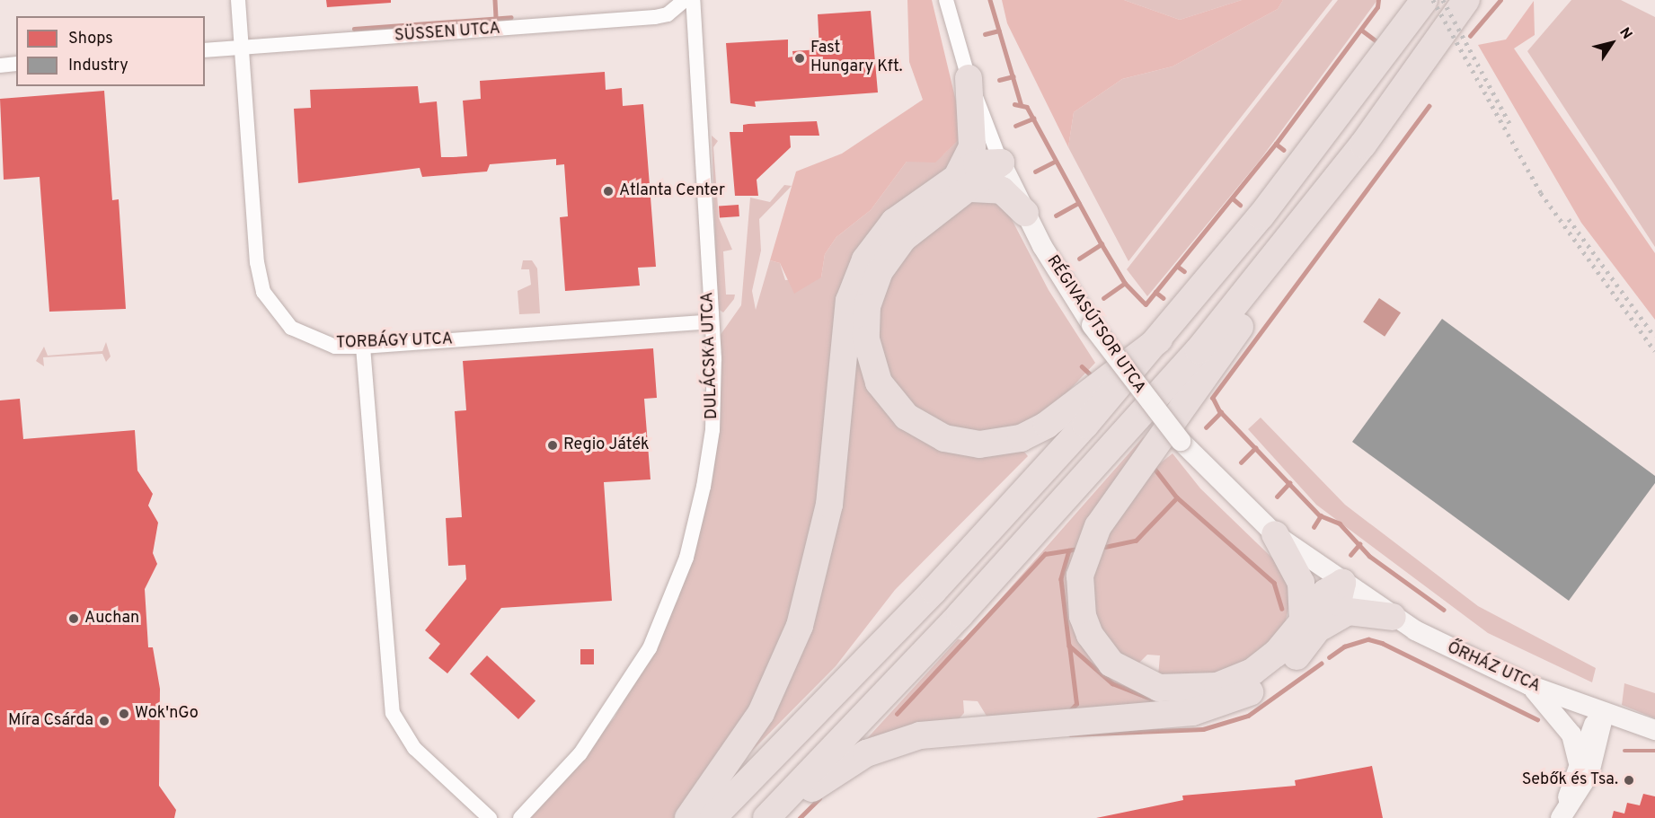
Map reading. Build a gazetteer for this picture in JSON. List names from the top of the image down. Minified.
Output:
{"streets":{"street":["SÜSSEN UTCA","RÉGIVASÚTSOR UTCA","TORBÁGY UTCA","DULÁCSKA UTCA","ŐRHÁZ UTCA"]},"crossings":[["SÜSSEN UTCA","TORBÁGY UTCA"],["RÉGIVASÚTSOR UTCA","ŐRHÁZ UTCA"],["TORBÁGY UTCA","DULÁCSKA UTCA"]],"places":["Fast Hungary Kft.","Atlanta Center","Regio Játék","Auchan","Wok'nGo","Míra Csárda","Sebők és Tsa."],"legend":["Shops","Industry"],"north":"top right"}
